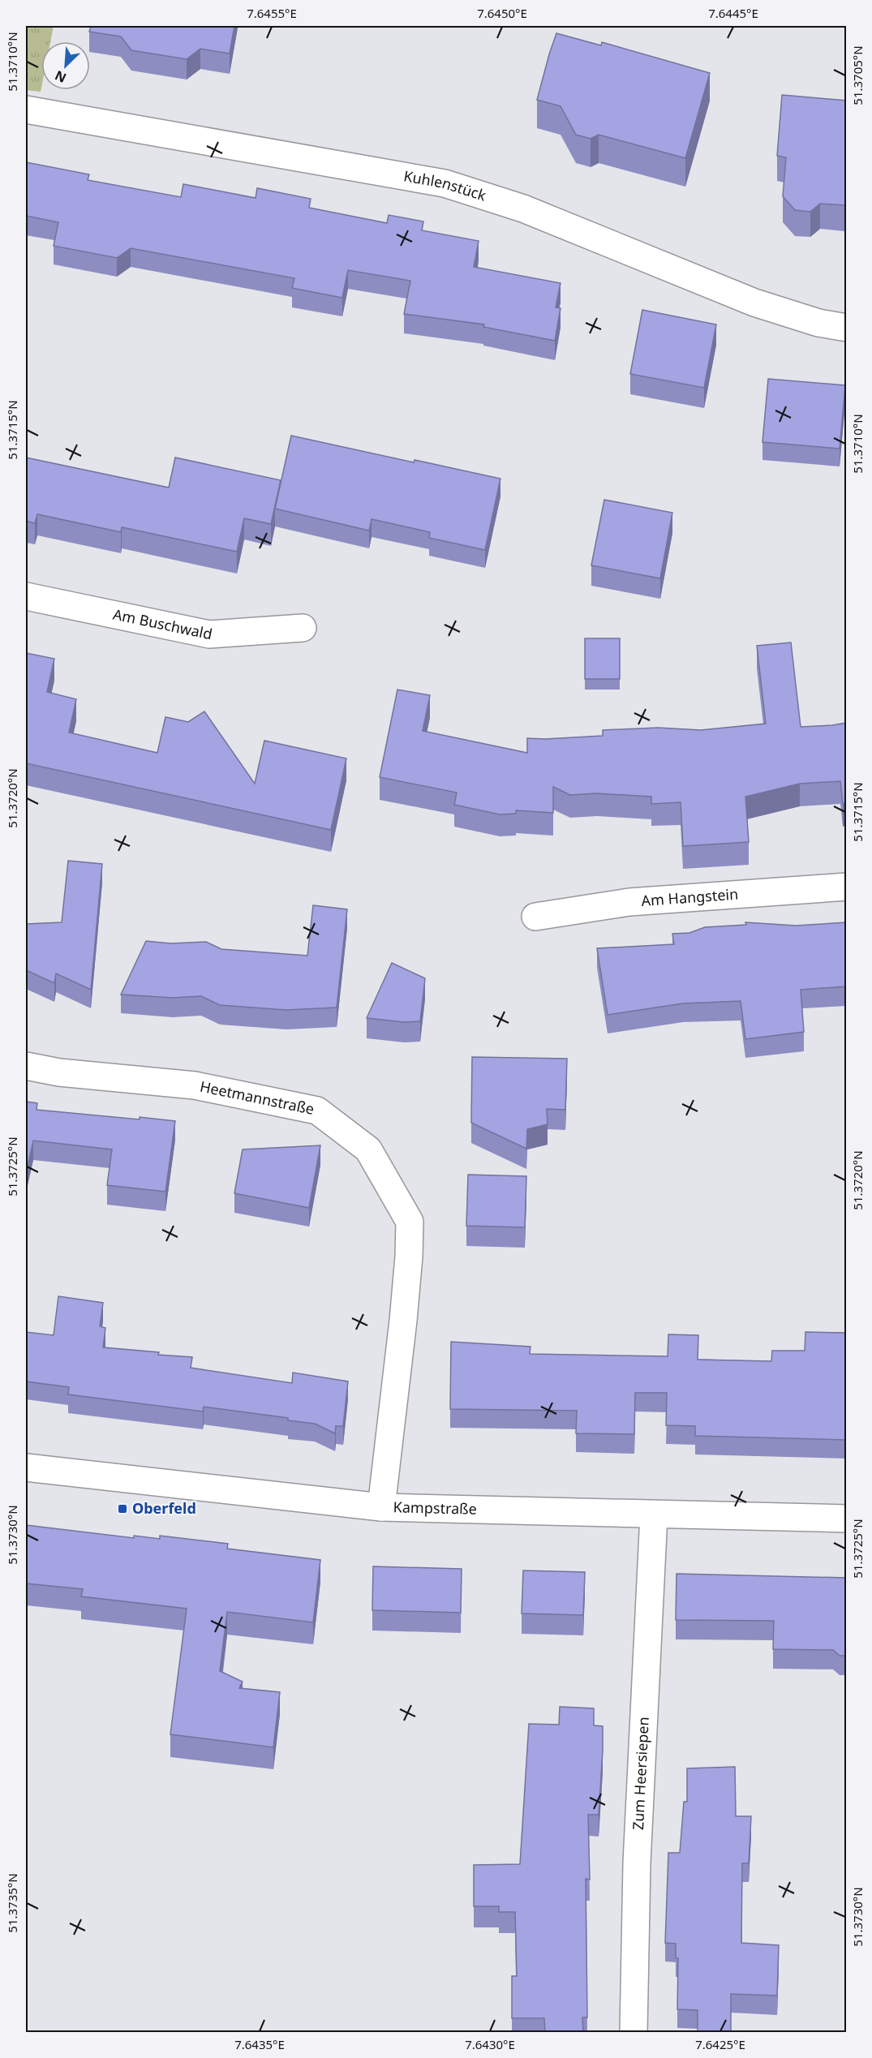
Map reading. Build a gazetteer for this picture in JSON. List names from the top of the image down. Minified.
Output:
{"streets":{"street":["Kuhlenstück","Am Buschwald","Am Hangstein","Heetmannstraße","Kampstraße","Zum Heersiepen"]},"crossings":[["Heetmannstraße","Kampstraße"],["Kampstraße","Zum Heersiepen"]],"places":{"transit":["Oberfeld"]},"north":"bottom left","coordinates":["7.6455°E","7.6450°E","7.6445°E","51.3710°N","51.3705°N","51.3715°N","51.3720°N","51.3725°N","51.3730°N","51.3735°N","7.6435°E","7.6430°E","7.6425°E"]}
